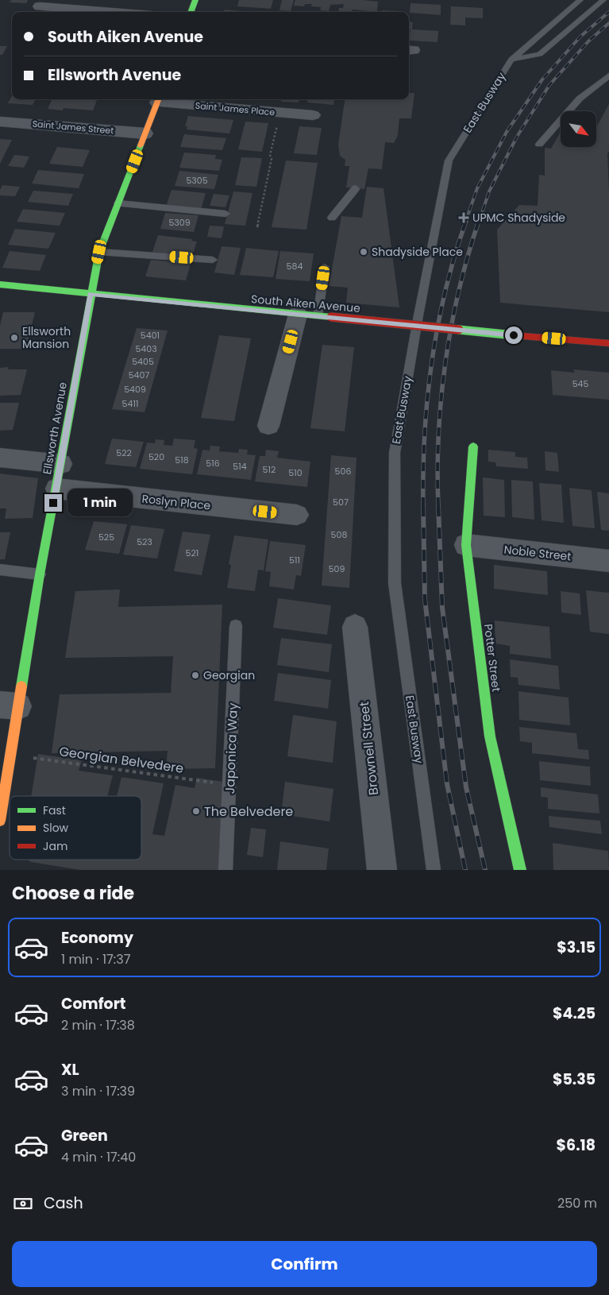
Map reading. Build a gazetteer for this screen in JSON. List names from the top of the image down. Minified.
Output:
{"streets":{"street":["Saint James Place","Saint James Street","South Aiken Avenue","Ellsworth Avenue","Roslyn Place","Noble Street","Potter Street","Brownell Street"],"lane":["East Busway","Japonica Way"],"path":["Georgian Belvedere"]},"crossings":[["Saint James Place","Ellsworth Avenue"],["Saint James Street","Ellsworth Avenue"],["South Aiken Avenue","Ellsworth Avenue"],["Ellsworth Avenue","Roslyn Place"],["Ellsworth Avenue","Georgian Belvedere"],["Noble Street","Potter Street"],["Japonica Way","Georgian Belvedere"]],"places":{"health":["UPMC Shadyside"],"other":["Shadyside Place","Ellsworth Mansion","Georgian","The Belvedere"]},"house_numbers":["5305","5309","584","5401","5403","5405","5407","545","5409","5411","522","520","518","516","514","512","506","510","507","508","525","523","521","511","509"],"legend":["Fast","Slow","Jam"],"north":"bottom right","page":{"banner":["South Aiken Avenue","Ellsworth Avenue"],"bubble":"1 min","heading":"Choose a ride","list":[{"name":"Economy","note":"1 min · 17:37","value":"$3.15"},{"name":"Comfort","note":"2 min · 17:38","value":"$4.25"},{"name":"XL","note":"3 min · 17:39","value":"$5.35"},{"name":"Green","note":"4 min · 17:40","value":"$6.18"}],"pay":["Cash","250 m"],"buttons":"Confirm"}}
